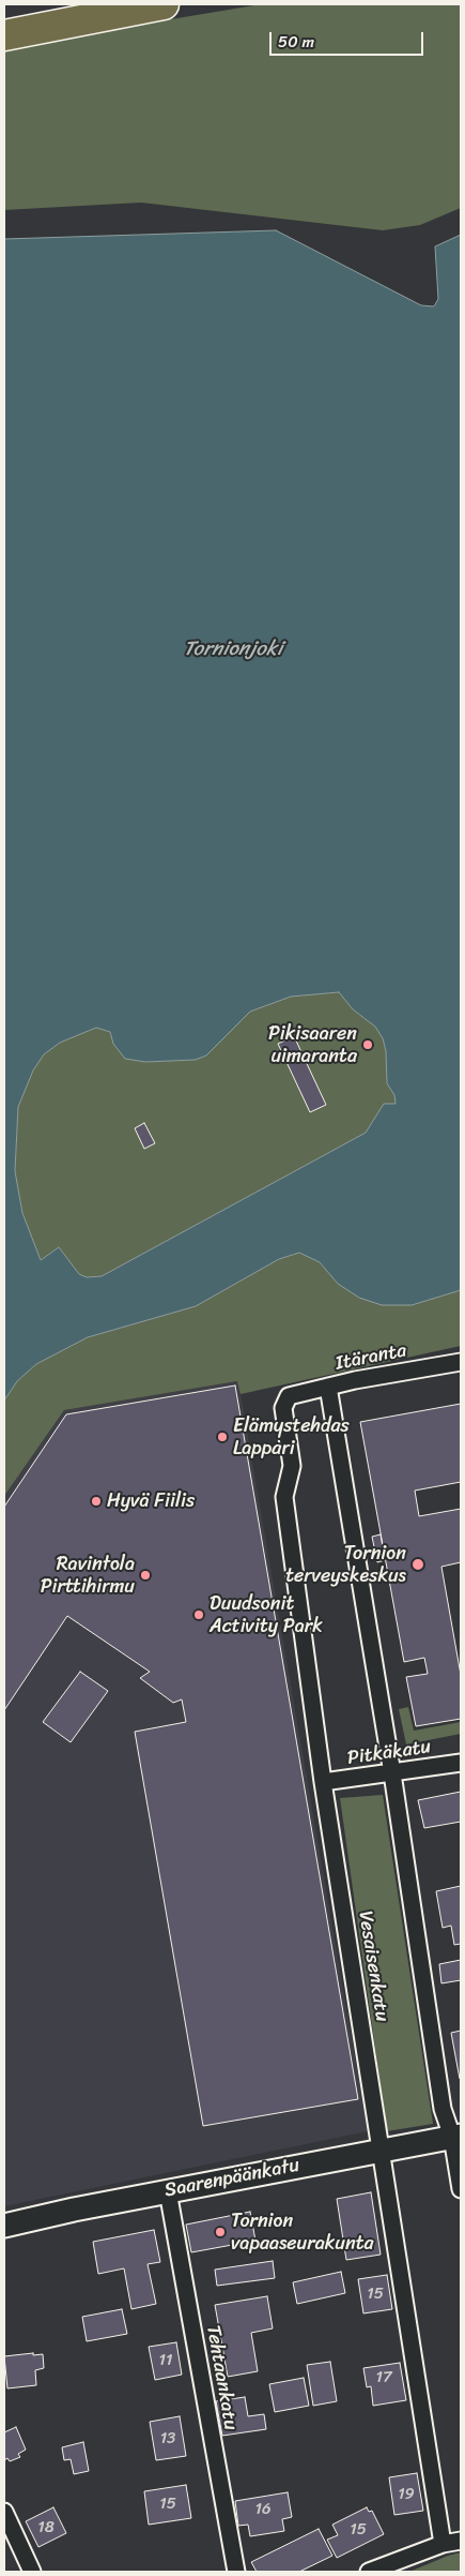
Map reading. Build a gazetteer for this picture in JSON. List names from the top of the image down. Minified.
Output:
{"streets":{"street":["Itäranta","Pitkäkatu","Vesaisenkatu","Saarenpäänkatu","Tehtaankatu"]},"crossings":[["Itäranta","Vesaisenkatu"],["Pitkäkatu","Vesaisenkatu"],["Vesaisenkatu","Saarenpäänkatu"],["Saarenpäänkatu","Tehtaankatu"]],"water":["Tornionjoki"],"places":["Pikisaaren uimaranta","Elämystehdas Lappari","Hyvä Fiilis","Tornion terveyskeskus","Ravintola Pirttihirmu","Duudsonit Activity Park","Tornion vapaaseurakunta"],"house_numbers":["15","11","17","13","19","15","16","18","15"],"scale_bar":"50 m"}
